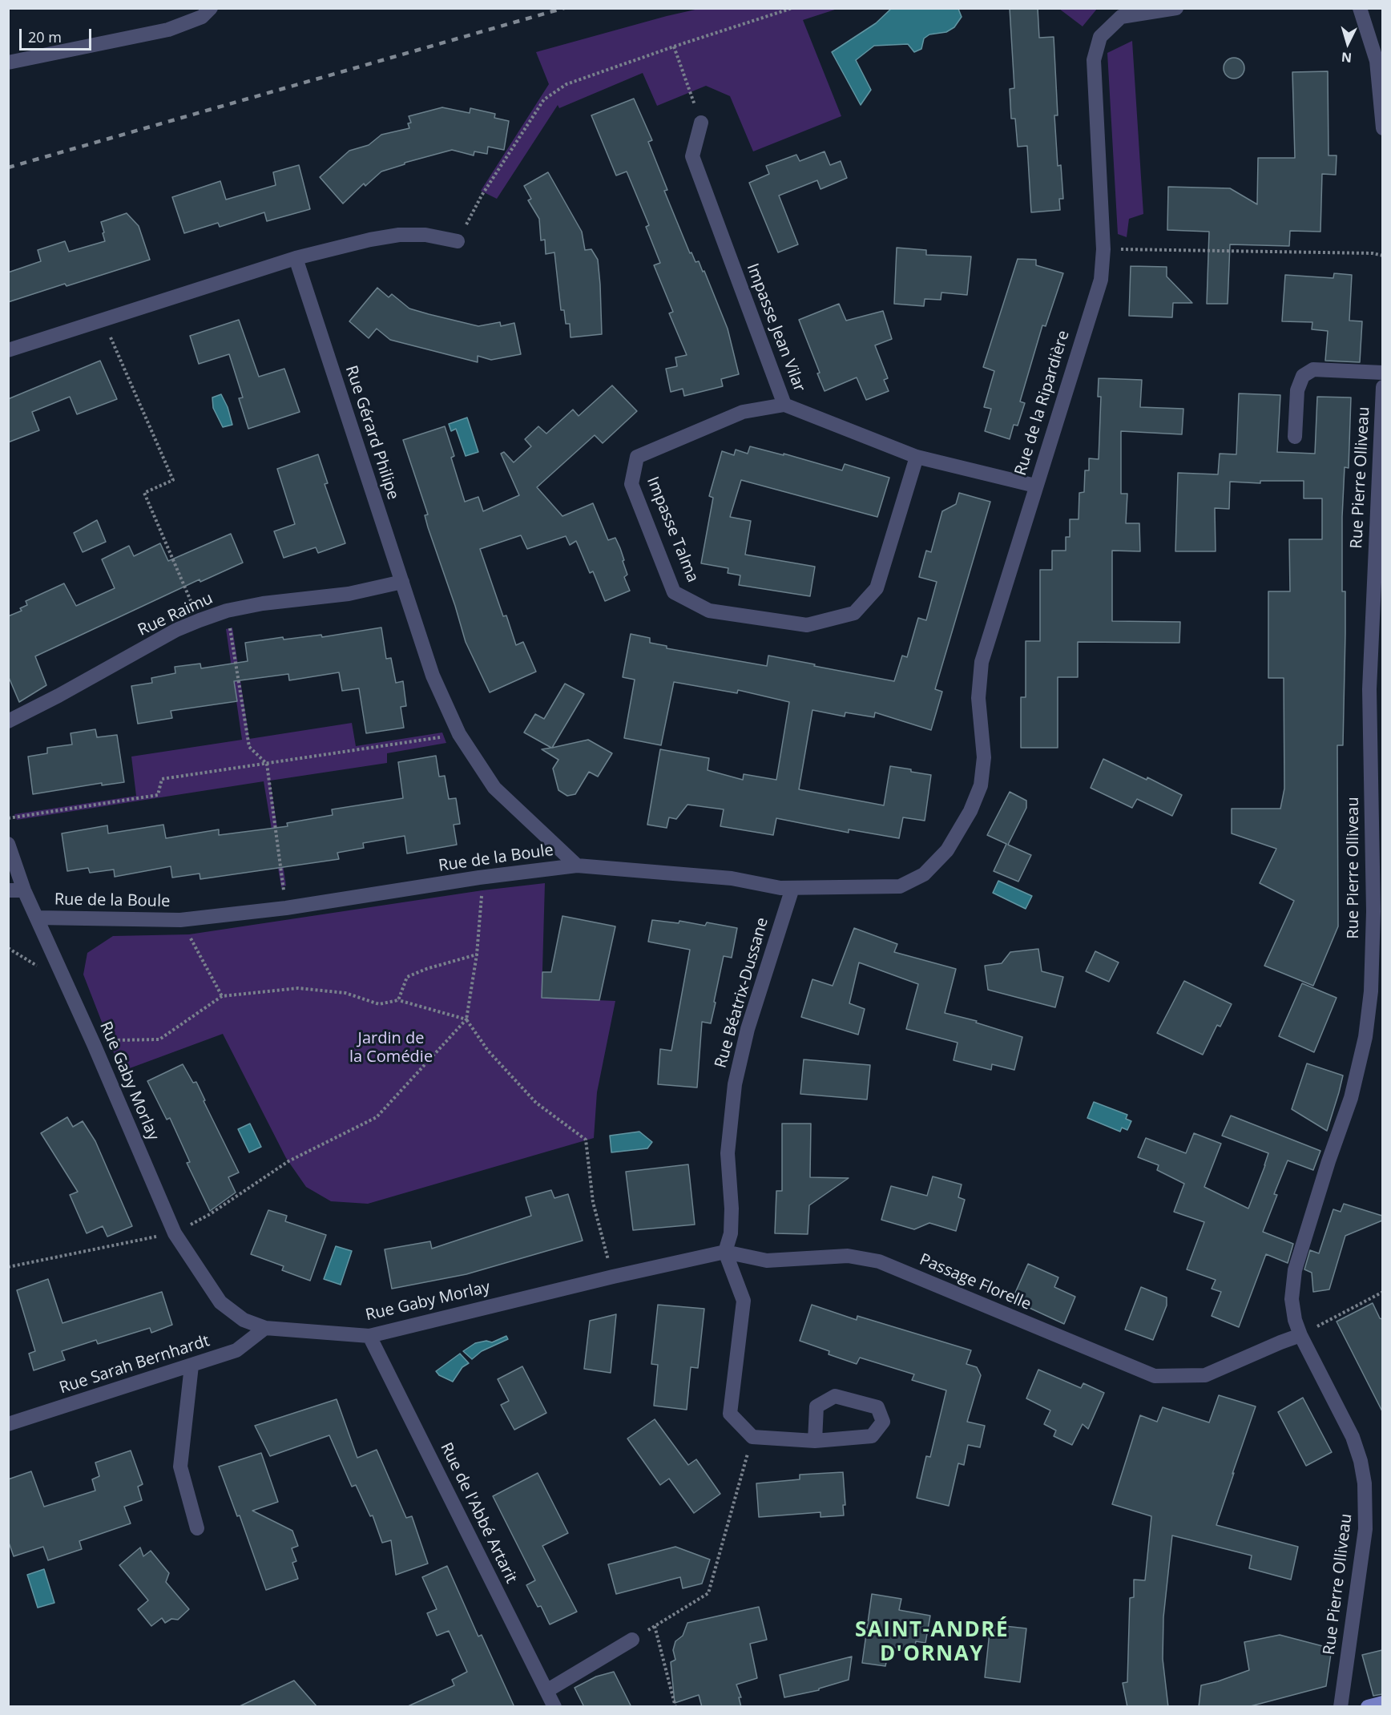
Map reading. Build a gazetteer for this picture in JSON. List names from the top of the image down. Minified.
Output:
{"streets":{"street":["Impasse Jean Vilar","Rue de la Ripardière","Rue Gérard Philipe","Rue Pierre Olliveau","Impasse Talma","Rue Raimu","Rue de la Boule","Rue Béatrix-Dussane","Rue Gaby Morlay","Passage Florelle","Rue Sarah Bernhardt","Rue de l'Abbé Artarit"]},"crossings":[["Impasse Jean Vilar","Rue de la Ripardière"],["Impasse Jean Vilar","Impasse Talma"],["Rue de la Ripardière","Rue de la Boule"],["Rue Gérard Philipe","Rue Raimu"],["Rue Gérard Philipe","Rue de la Boule"],["Rue Pierre Olliveau","Passage Florelle"],["Rue de la Boule","Rue Béatrix-Dussane"],["Rue de la Boule","Rue Gaby Morlay"],["Rue Béatrix-Dussane","Rue Gaby Morlay"],["Rue Béatrix-Dussane","Passage Florelle"],["Rue Gaby Morlay","Passage Florelle"],["Rue Gaby Morlay","Rue Sarah Bernhardt"],["Rue Gaby Morlay","Rue de l'Abbé Artarit"]],"districts":["SAINT-ANDRÉ D'ORNAY"],"parks":["Jardin de la Comédie"],"scale_bar":"20 m","north":"bottom"}
